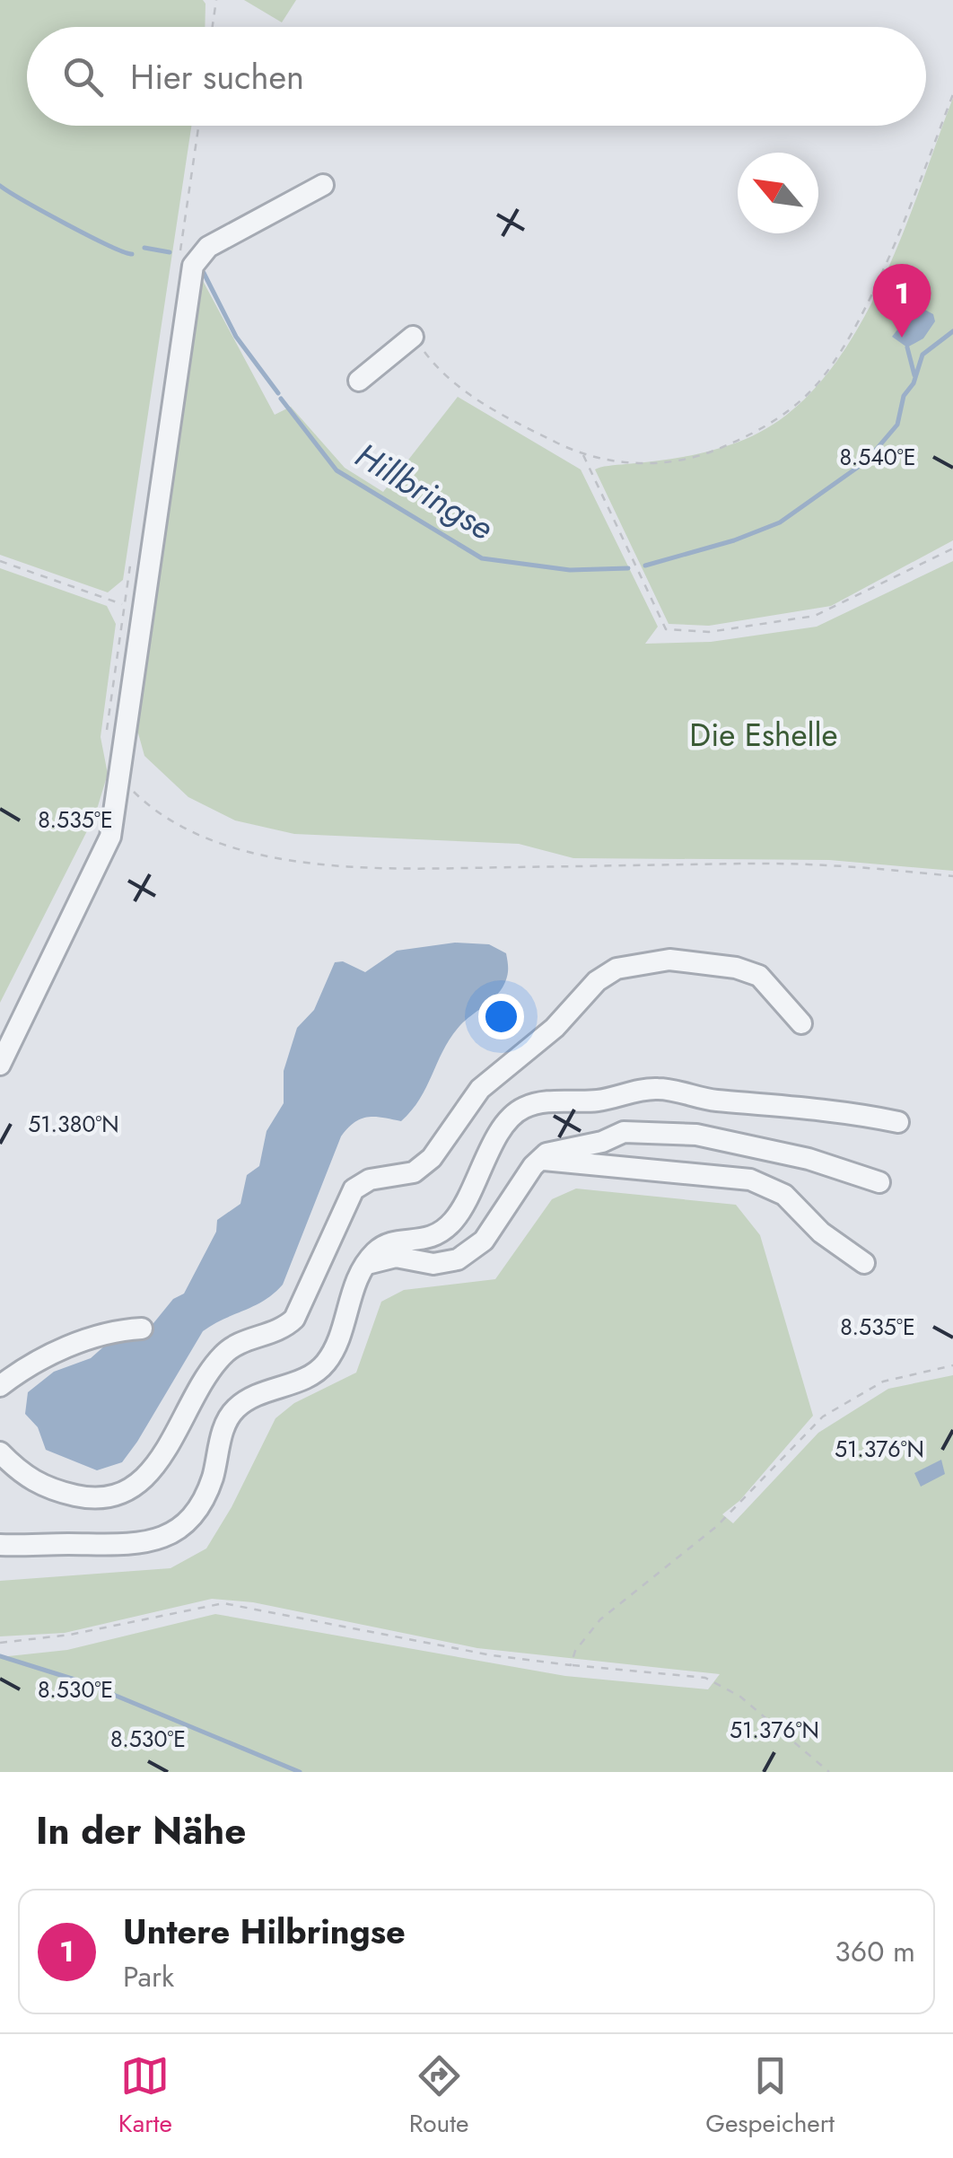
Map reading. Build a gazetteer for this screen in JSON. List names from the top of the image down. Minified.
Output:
{"water":["Hillbringse"],"parks":["Die Eshelle"],"north":"top left","page":{"search":"Hier suchen","pins":"1","heading":"In der Nähe","list":[{"mark":"1","name":"Untere Hilbringse","note":"Park","value":"360 m"}],"nav":["Karte","Route","Gespeichert"]},"coordinates":["8.540°E","8.535°E","51.380°N","51.376°N","8.530°E"]}
